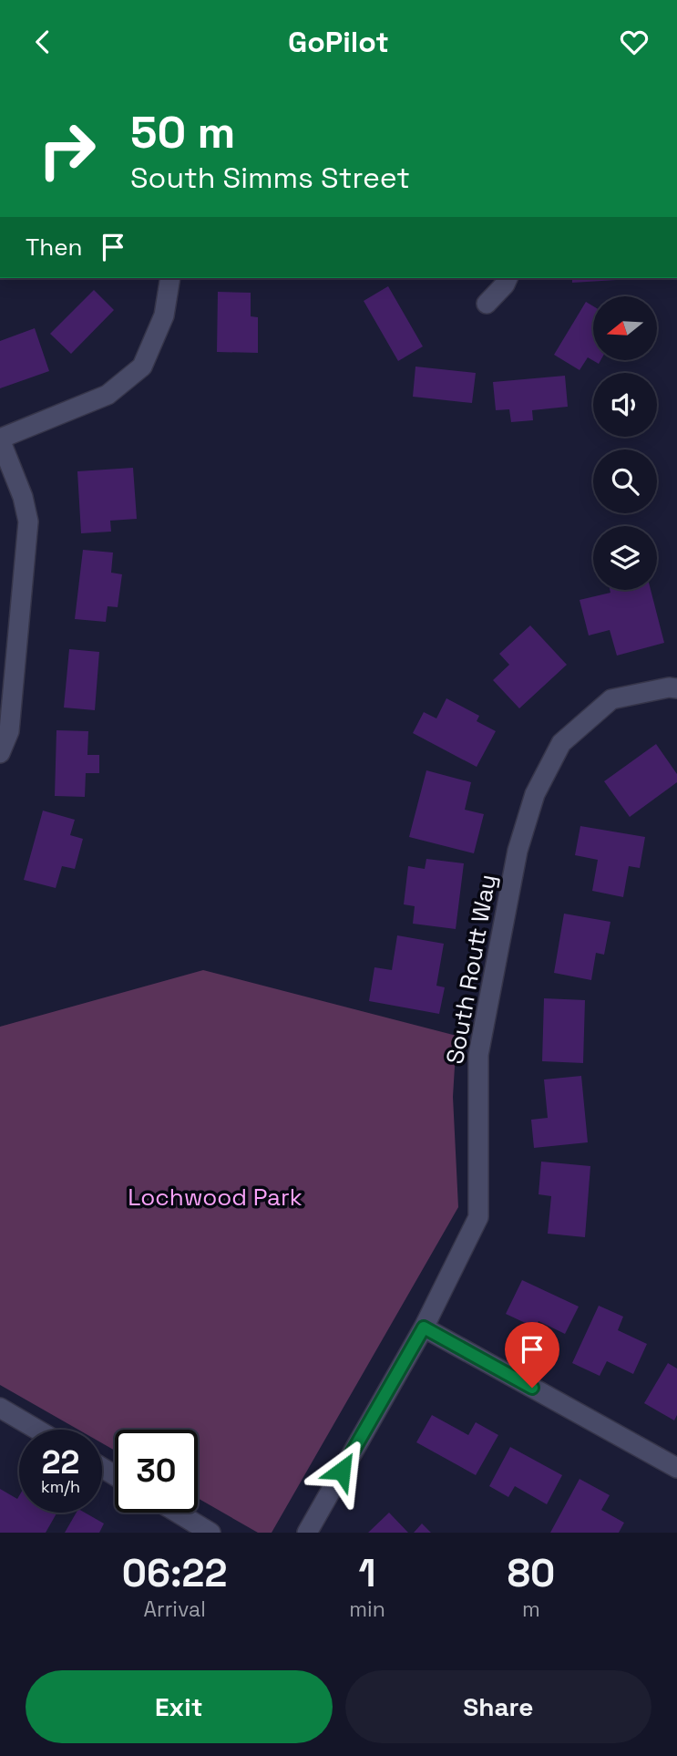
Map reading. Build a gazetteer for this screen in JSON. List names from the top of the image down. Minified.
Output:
{"streets":{"street":["South Routt Way"]},"parks":["Lochwood Park"],"north":"left","page":{"header":"GoPilot","turn":["50 m","South Simms Street"],"then":"Then","speed":"22 km/h","limit":"30","eta":["06:22","Arrival","1","min","80","m"],"buttons":["Exit","Share"]}}
